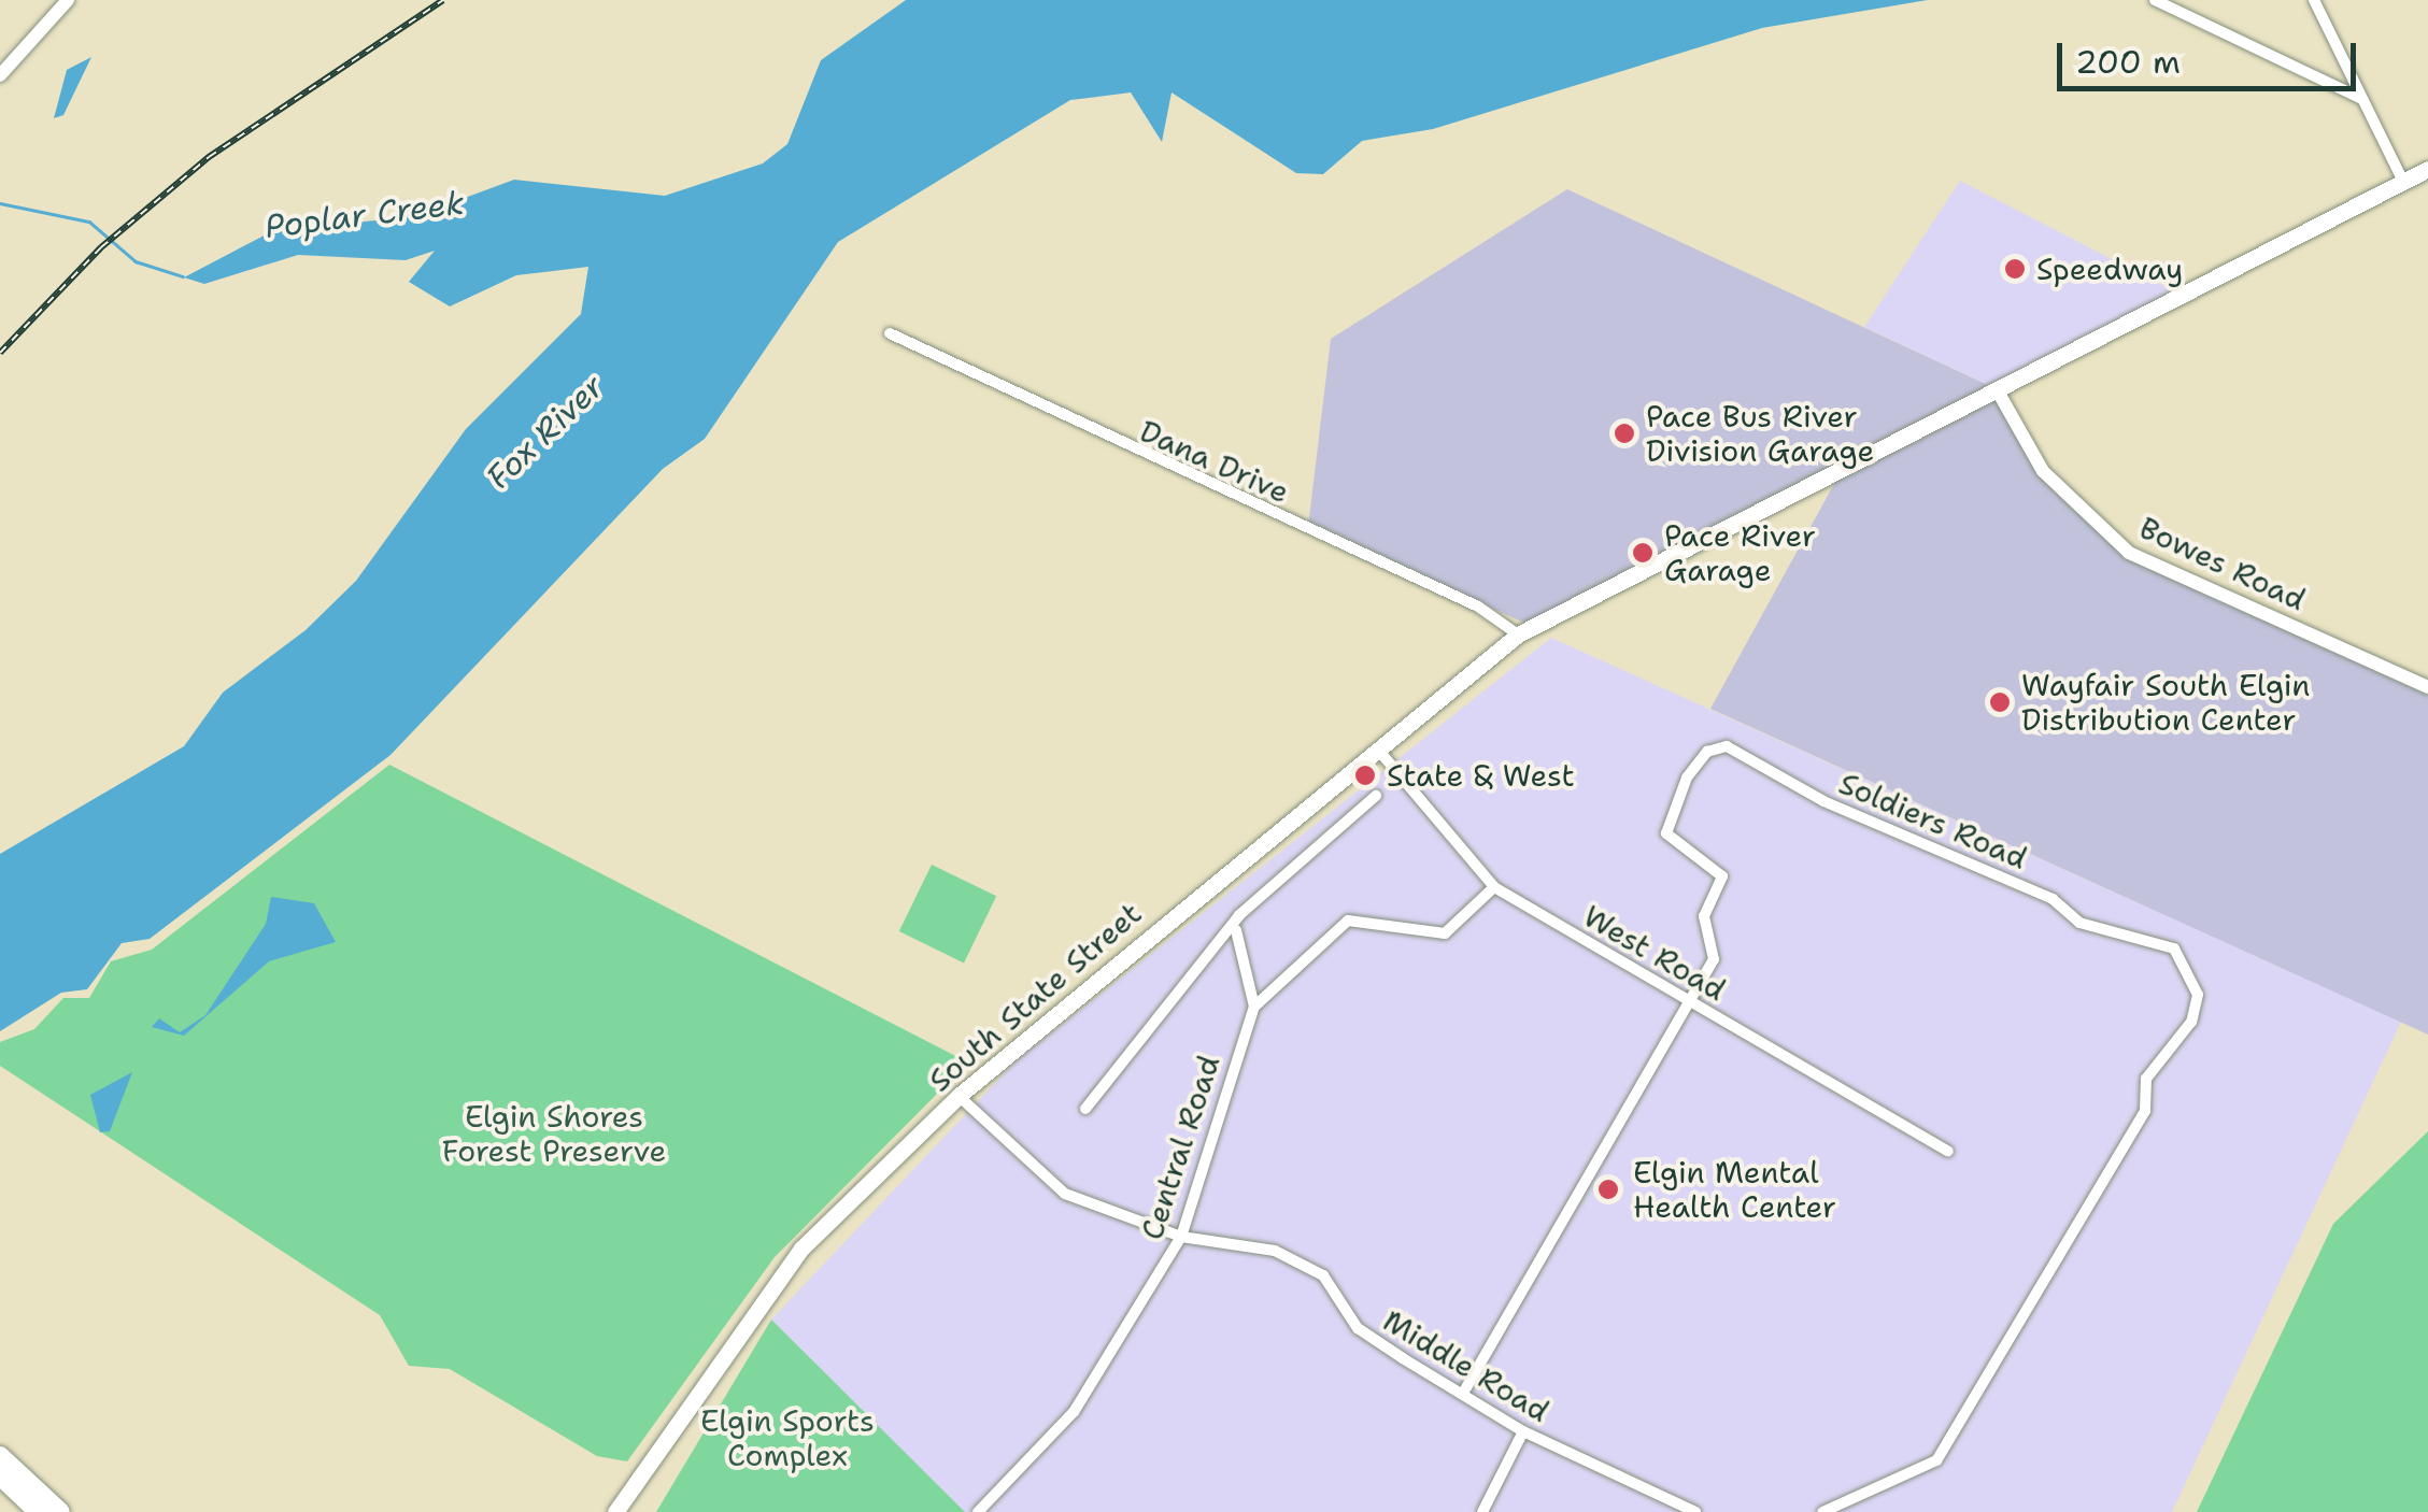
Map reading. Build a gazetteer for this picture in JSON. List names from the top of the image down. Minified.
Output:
{"streets":{"main road":["South State Street"],"street":["Dana Drive","Bowes Road","Soldiers Road","West Road","Central Road","Middle Road"]},"crossings":[["Dana Drive","South State Street"],["Bowes Road","South State Street"],["Soldiers Road","West Road"],["Soldiers Road","Middle Road"],["West Road","South State Street"],["South State Street","Middle Road"],["Central Road","Middle Road"]],"water":["Poplar Creek","Fox River"],"parks":["Elgin Shores Forest Preserve","Elgin Sports Complex"],"places":["Speedway","Pace Bus River Division Garage","Pace River Garage","Wayfair South Elgin Distribution Center","State & West","Elgin Mental Health Center"],"scale_bar":"200 m"}
